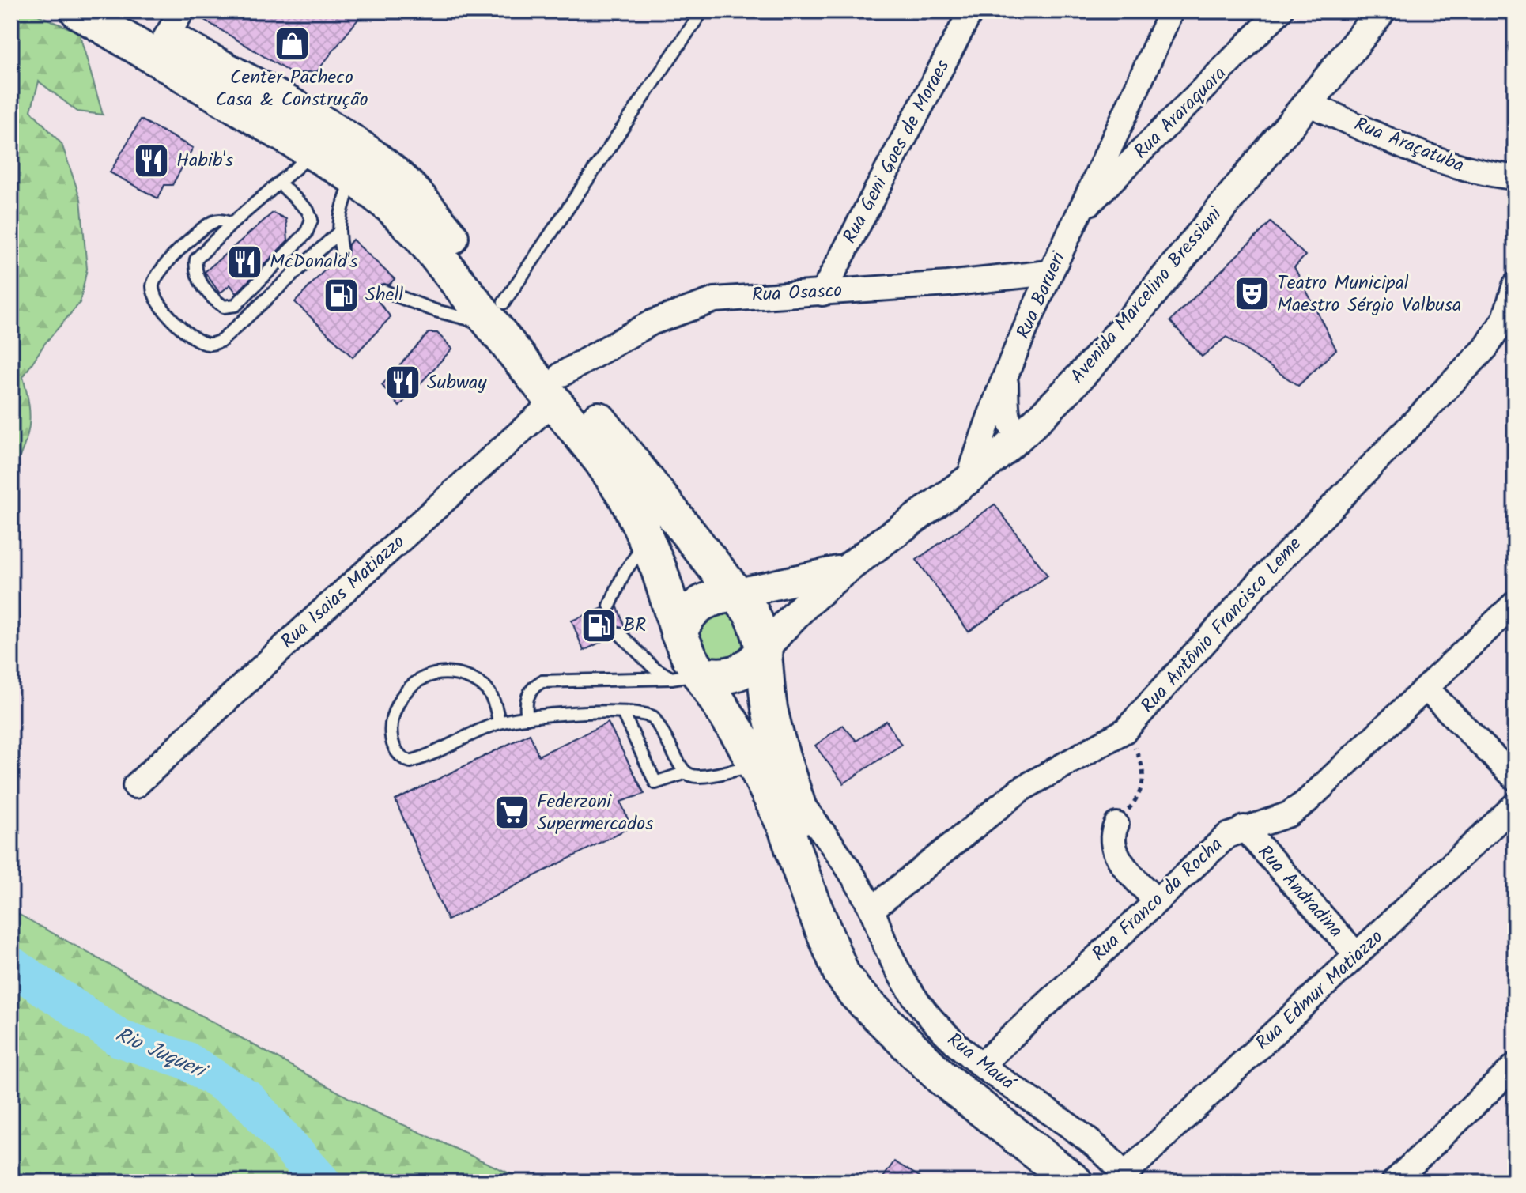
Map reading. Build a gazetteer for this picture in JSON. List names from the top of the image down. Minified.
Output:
{"streets":{"street":["Rua Araraquara","Rua Araçatuba","Rua Geni Goes de Moraes","Rua Osasco","Rua Barueri","Avenida Marcelino Bressiani","Rua Isaias Matiazzo","Rua Antônio Francisco Leme","Rua Andradina","Rua Franco da Rocha","Rua Edmur Matiazzo","Rua Mauá"]},"crossings":[["Rua Araraquara","Rua Barueri"],["Rua Araçatuba","Avenida Marcelino Bressiani"],["Rua Geni Goes de Moraes","Rua Osasco"],["Rua Osasco","Rua Barueri"],["Rua Osasco","Rua Isaias Matiazzo"],["Rua Barueri","Avenida Marcelino Bressiani"],["Rua Antônio Francisco Leme","Rua Mauá"],["Rua Andradina","Rua Franco da Rocha"],["Rua Andradina","Rua Edmur Matiazzo"],["Rua Franco da Rocha","Rua Mauá"],["Rua Edmur Matiazzo","Rua Mauá"]],"water":["Rio Juqueri"],"places":{"shop":["Center Pacheco Casa & Construção"],"restaurant":["Habib's","McDonald's","Subway"],"theatre":["Teatro Municipal Maestro Sérgio Valbusa"],"fuel station":["Shell","BR"],"supermarket":["Federzoni Supermercados"]}}
